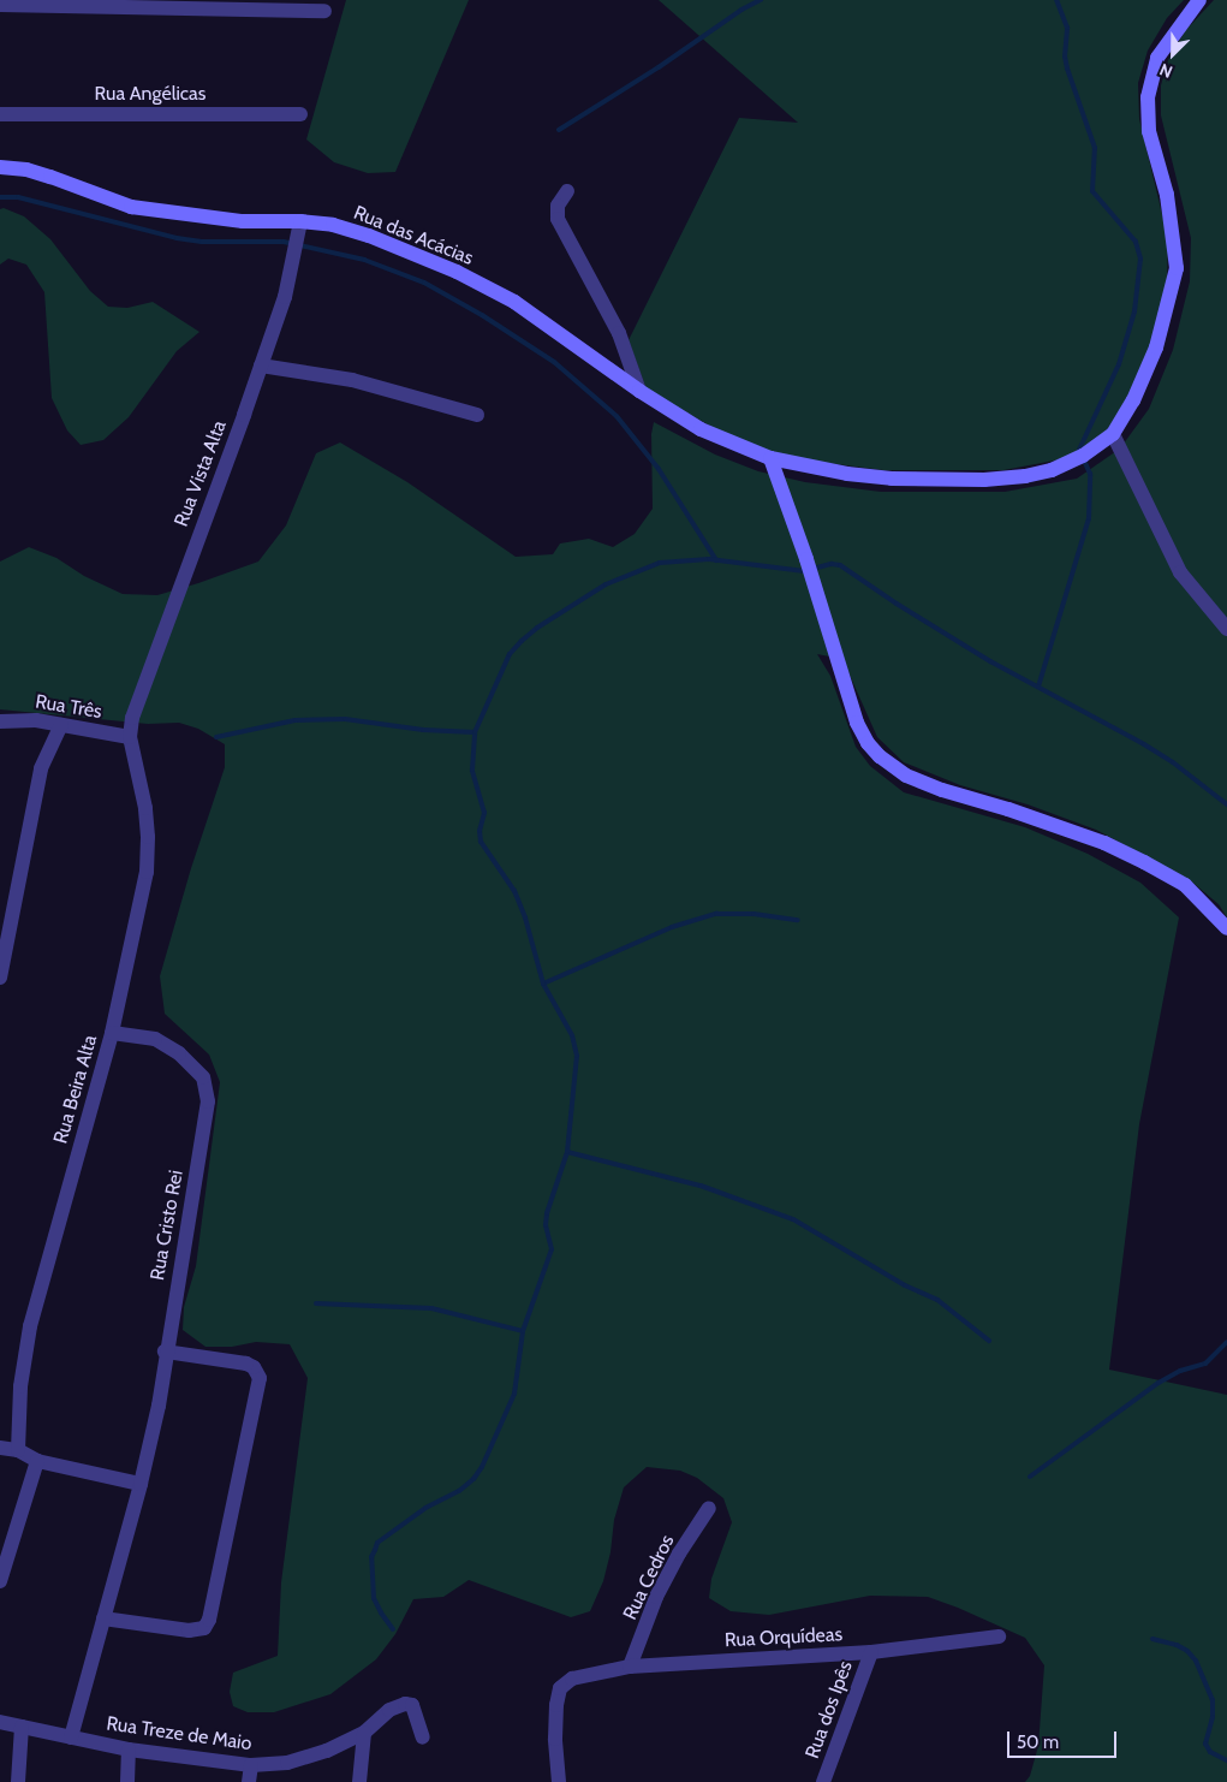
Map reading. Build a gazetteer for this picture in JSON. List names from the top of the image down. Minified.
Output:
{"streets":{"street":["Rua Angélicas","Rua das Acácias","Rua Vista Alta","Rua Três","Rua Beira Alta","Rua Cristo Rei","Rua Cedros","Rua Orquídeas","Rua dos Ipês","Rua Treze de Maio"]},"crossings":[["Rua das Acácias","Rua Vista Alta"],["Rua Vista Alta","Rua Três"],["Rua Vista Alta","Rua Beira Alta"],["Rua Três","Rua Beira Alta"],["Rua Beira Alta","Rua Cristo Rei"],["Rua Cristo Rei","Rua Treze de Maio"],["Rua Cedros","Rua Orquídeas"],["Rua Orquídeas","Rua dos Ipês"]],"scale_bar":"50 m","north":"bottom left"}
